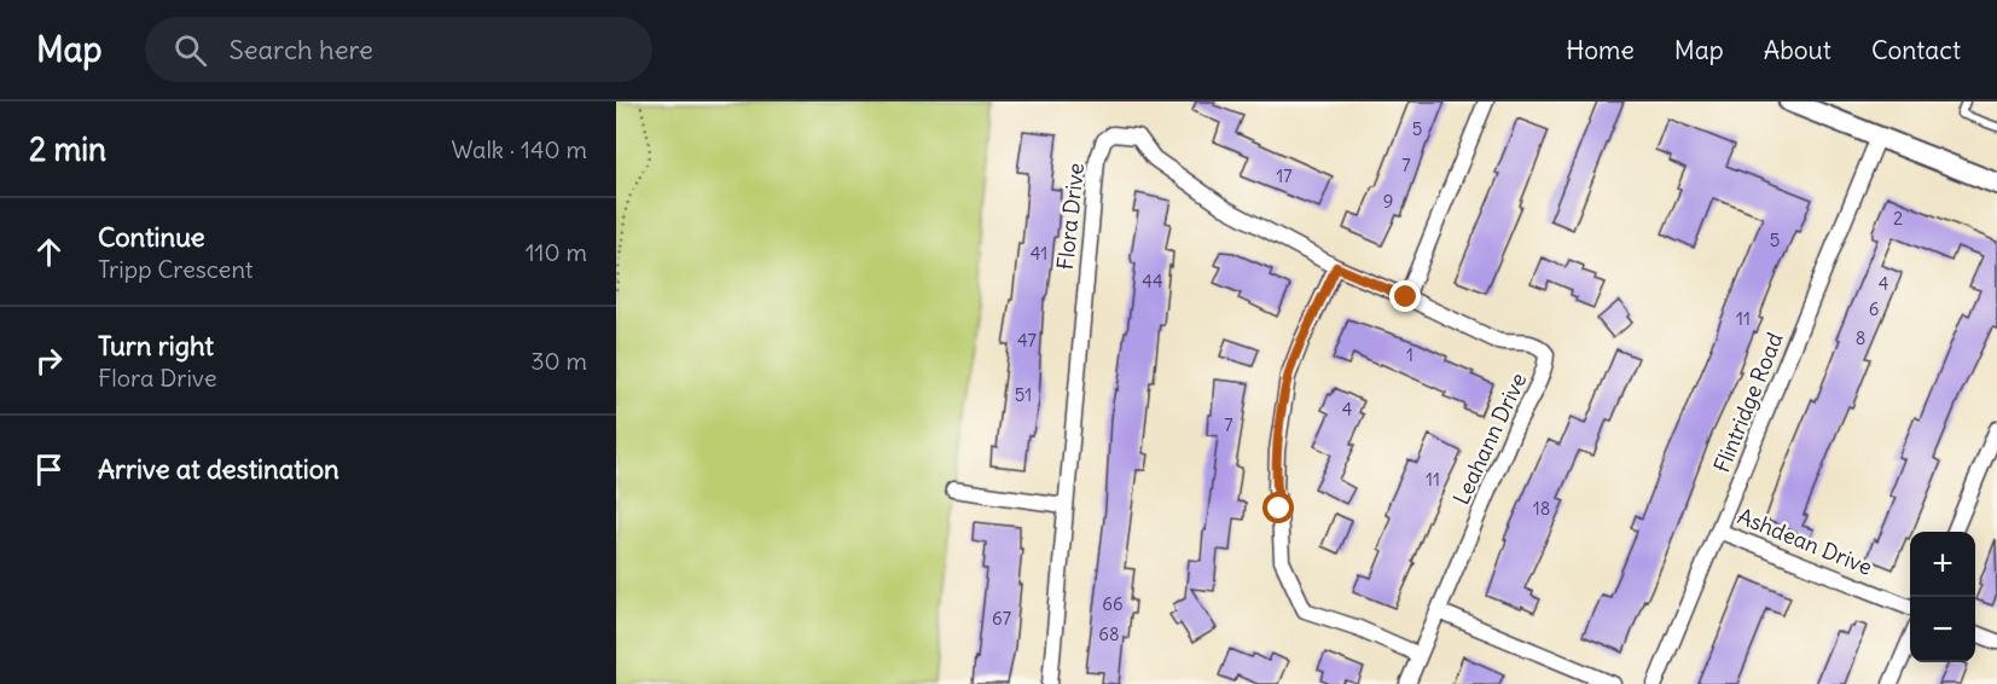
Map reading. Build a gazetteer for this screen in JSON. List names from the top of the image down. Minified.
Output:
{"streets":{"street":["Flora Drive","Flintridge Road","Leahann Drive","Ashdean Drive"]},"crossings":[["Flora Drive","Leahann Drive"],["Flintridge Road","Ashdean Drive"]],"house_numbers":["5","7","17","9","2","5","41","44","4","6","11","8","47","1","51","4","7","11","18","66","67","68"],"page":{"header":"Map","search":"Search here","nav":["Home","Map","About","Contact"],"heading":["2 min","Walk · 140 m"],"list":[["Continue","Tripp Crescent","110 m"],["Turn right","Flora Drive","30 m"],"Arrive at destination"],"map_buttons":["+","−"]}}
